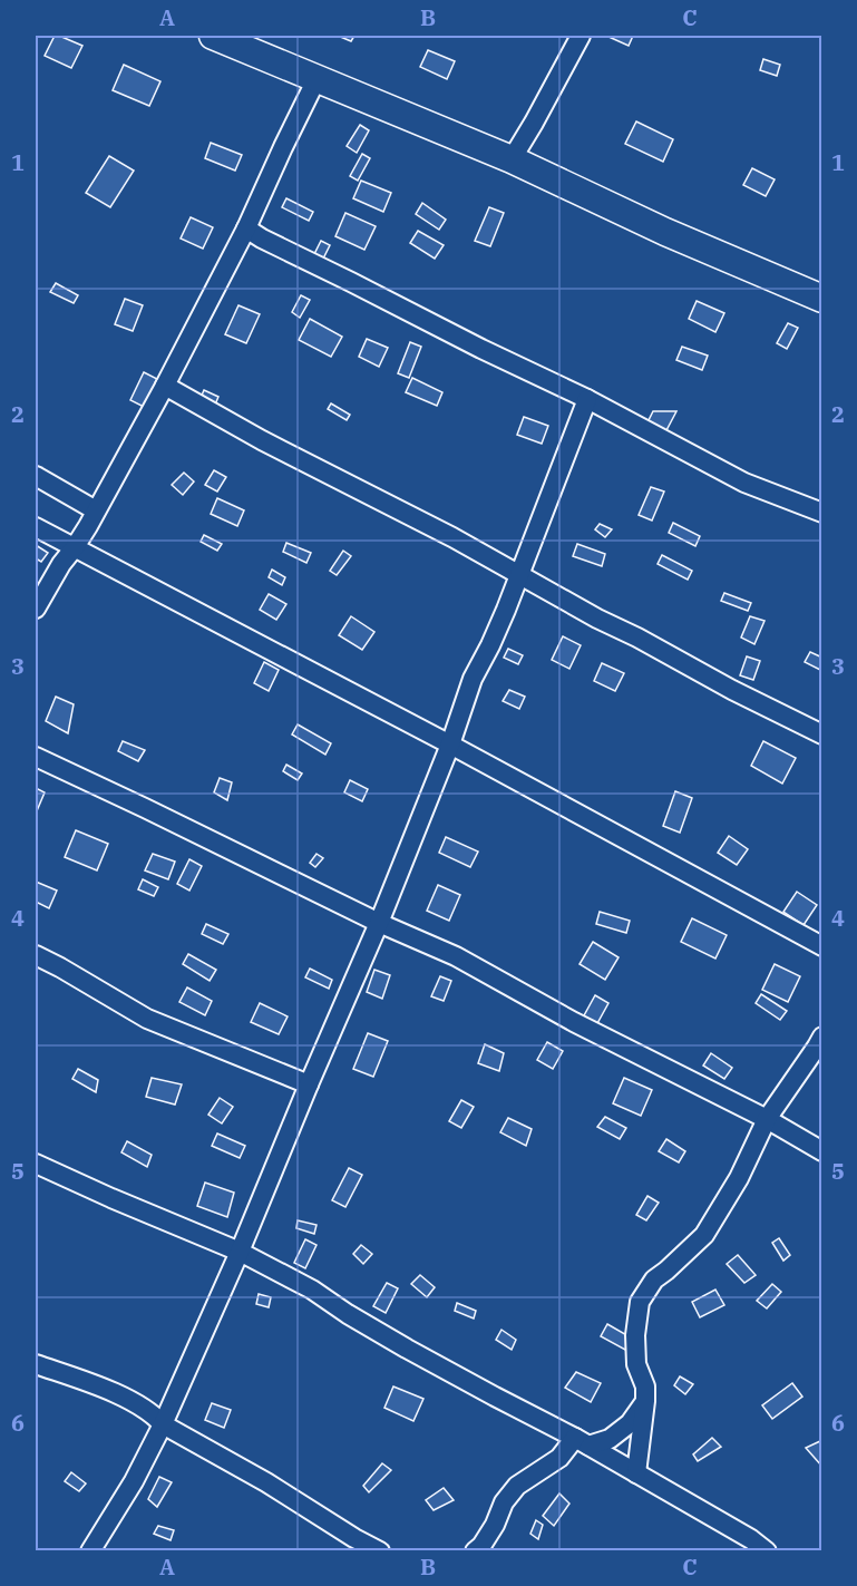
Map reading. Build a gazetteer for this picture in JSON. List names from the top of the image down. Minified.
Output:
{"grid":{"columns":["A","B","C"],"rows":["1","2","3","4","5","6"]}}
